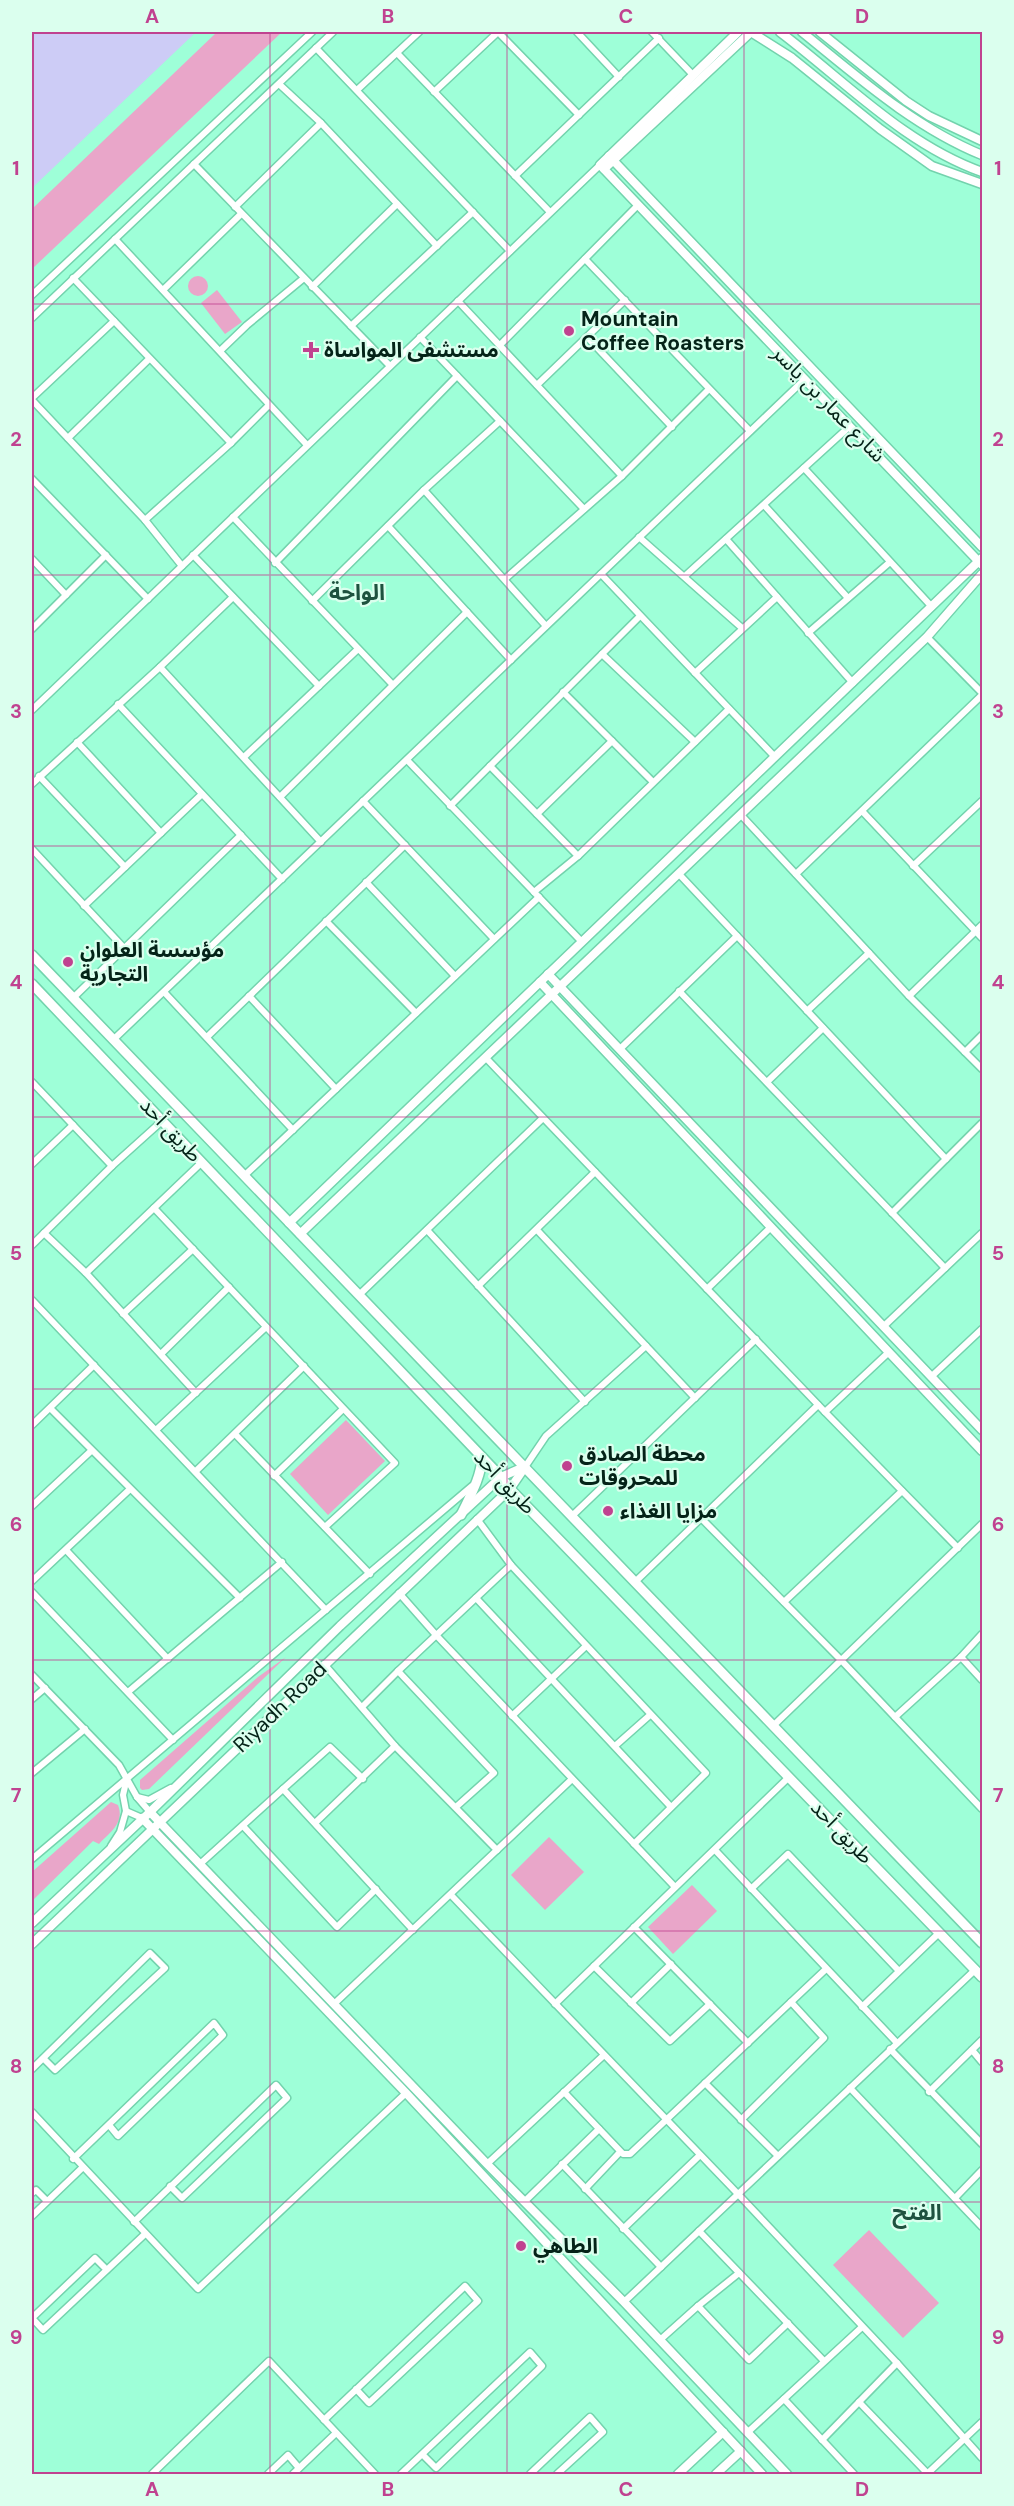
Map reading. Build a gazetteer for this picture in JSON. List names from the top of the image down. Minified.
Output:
{"streets":{"main road":["طريق أحد"],"street":["شارع عمار بن ياسر","Riyadh Road"]},"crossings":[["طريق أحد","Riyadh Road"]],"districts":["الواحة","الفتح"],"places":{"other":["Mountain Coffee Roasters","مؤسسة العلوان التجارية","محطة الصادق للمحروقات","مزايا الغذاء","الطاهي"],"health":["مستشفى المواساة"]},"grid":{"columns":["A","B","C","D"],"rows":["1","2","3","4","5","6","7","8","9"]}}
